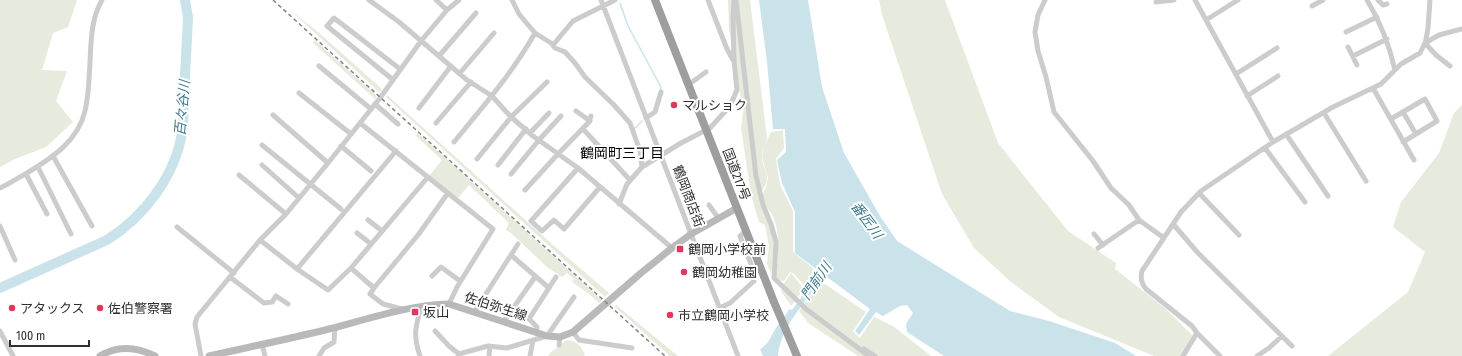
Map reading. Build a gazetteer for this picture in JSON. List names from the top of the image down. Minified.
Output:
{"streets":{"highway":["国道217号"],"main road":["佐伯弥生線"],"street":["鶴岡商店街"]},"crossings":[["国道217号","佐伯弥生線"],["鶴岡商店街","佐伯弥生線"]],"districts":["鶴岡町三丁目"],"water":["百々谷川","番匠川","門前川"],"places":{"other":["マルショク","鶴岡幼稚園","アタックス","佐伯警察署","市立鶴岡小学校"],"transit":["鶴岡小学校前","坂山"]},"scale_bar":"100 m"}
